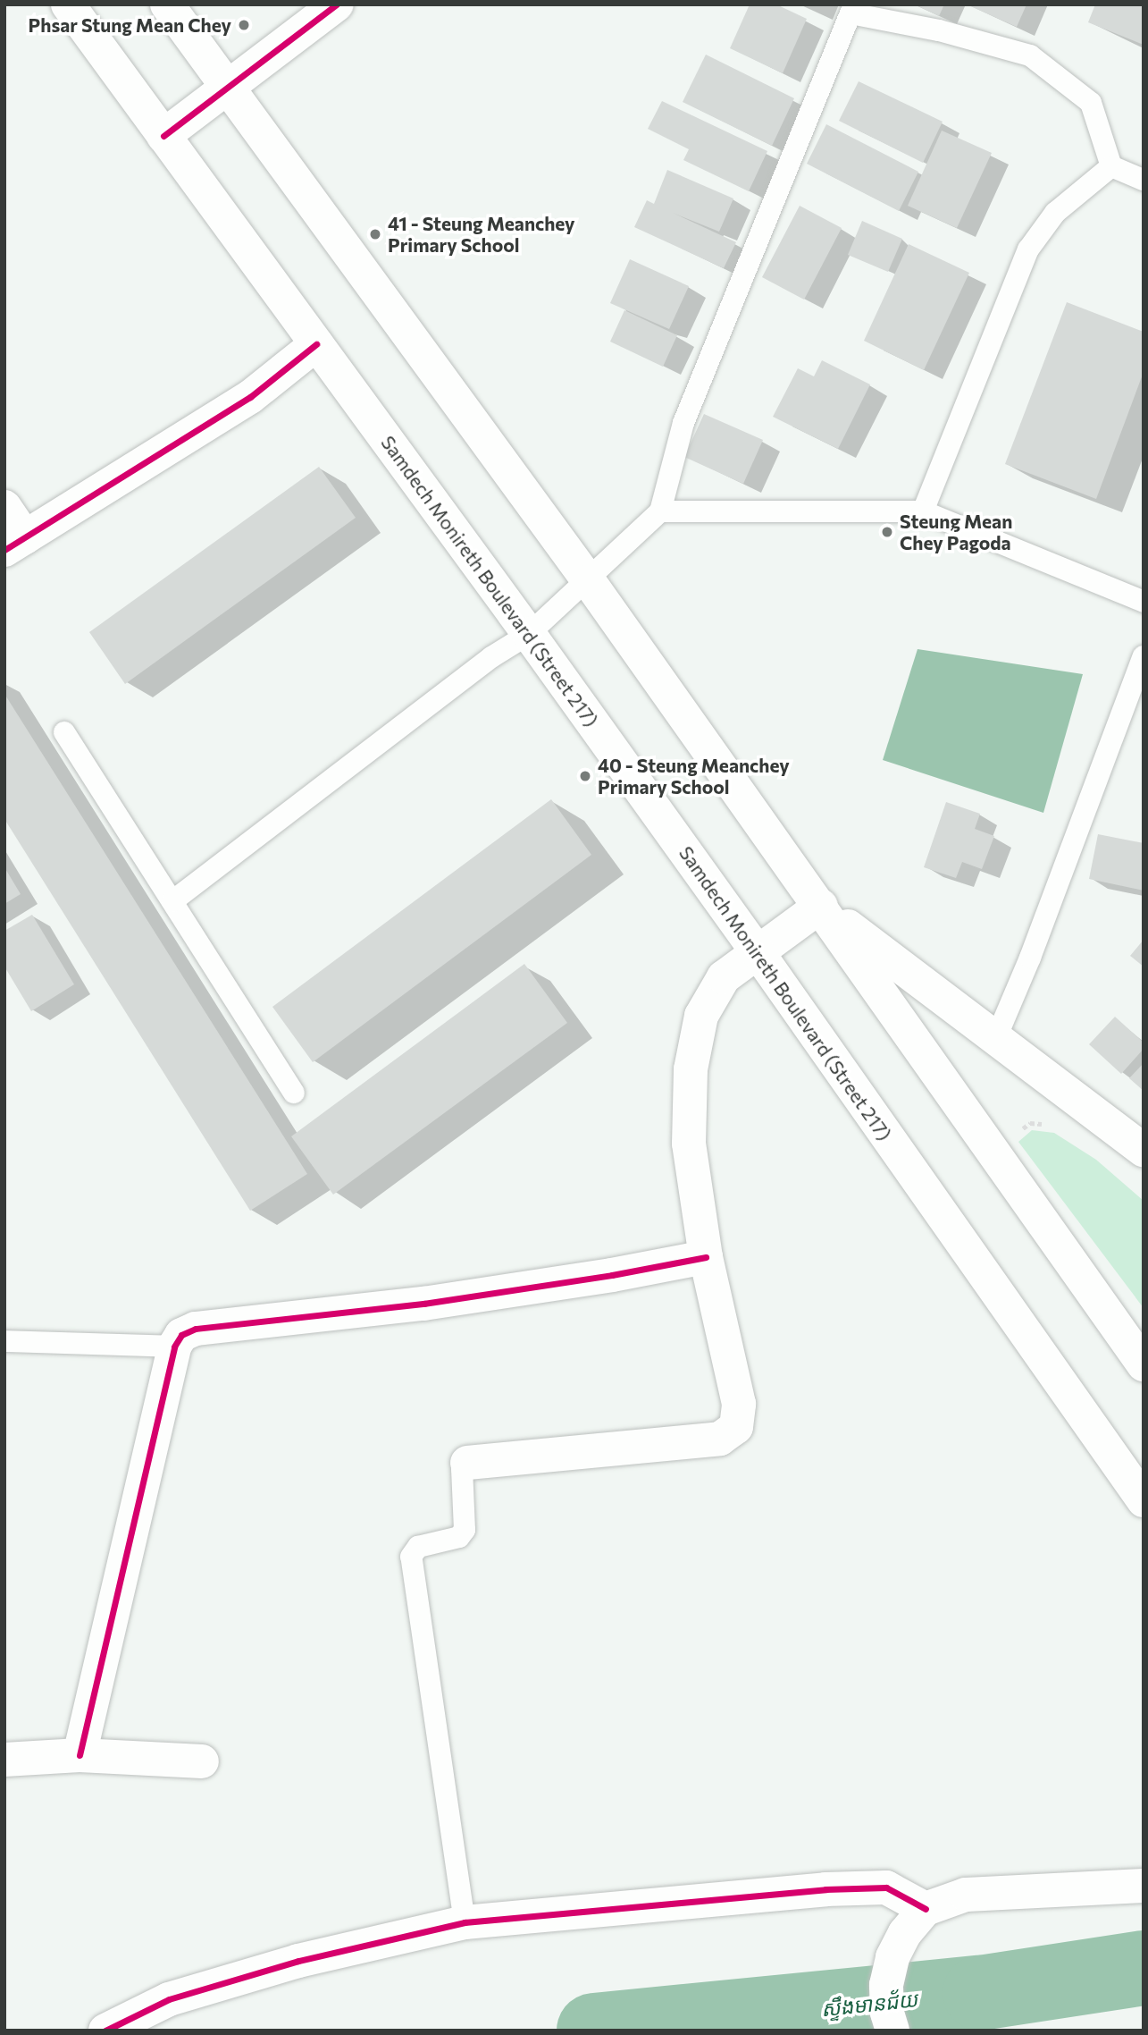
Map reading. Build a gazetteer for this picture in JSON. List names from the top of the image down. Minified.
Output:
{"streets":{"main road":["Samdech Monireth Boulevard (Street 217)"]},"water":["ស្ទឹងមានជ័យ"],"places":["Phsar Stung Mean Chey","41 - Steung Meanchey Primary School","Steung Mean Chey Pagoda","40 - Steung Meanchey Primary School"]}
